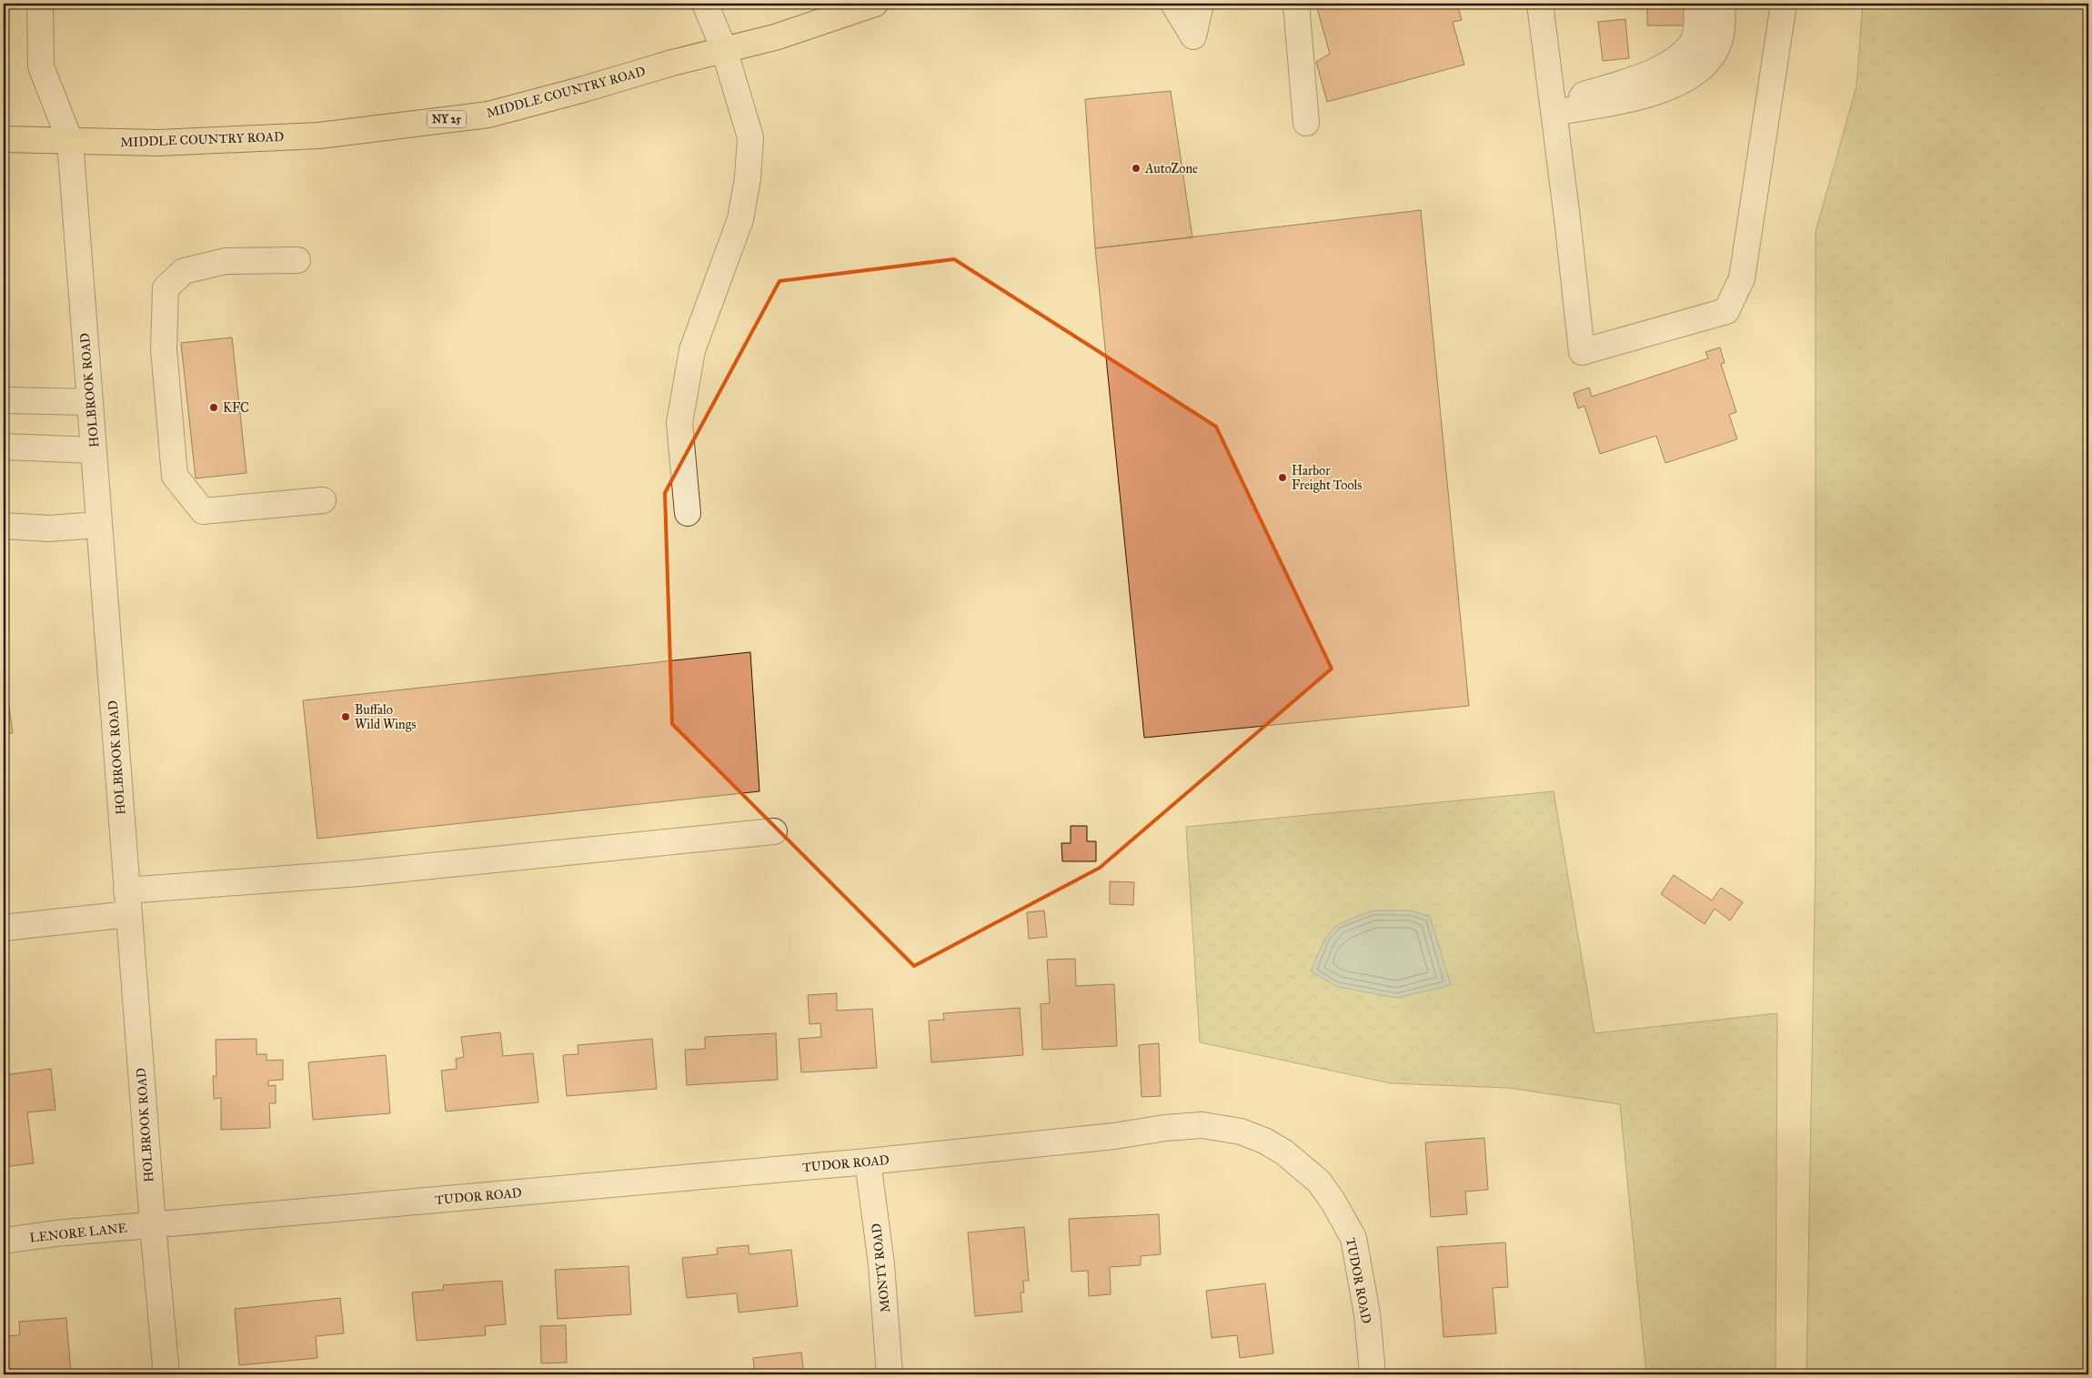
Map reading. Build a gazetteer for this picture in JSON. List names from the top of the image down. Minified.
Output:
{"streets":{"main road":["MIDDLE COUNTRY ROAD","NY 25"],"street":["HOLBROOK ROAD","TUDOR ROAD","LENORE LANE","MONTY ROAD"]},"crossings":[["MIDDLE COUNTRY ROAD","HOLBROOK ROAD"],["HOLBROOK ROAD","TUDOR ROAD"],["HOLBROOK ROAD","LENORE LANE"],["TUDOR ROAD","LENORE LANE"],["TUDOR ROAD","MONTY ROAD"]],"places":["AutoZone","KFC","Harbor Freight Tools","Buffalo Wild Wings"]}
